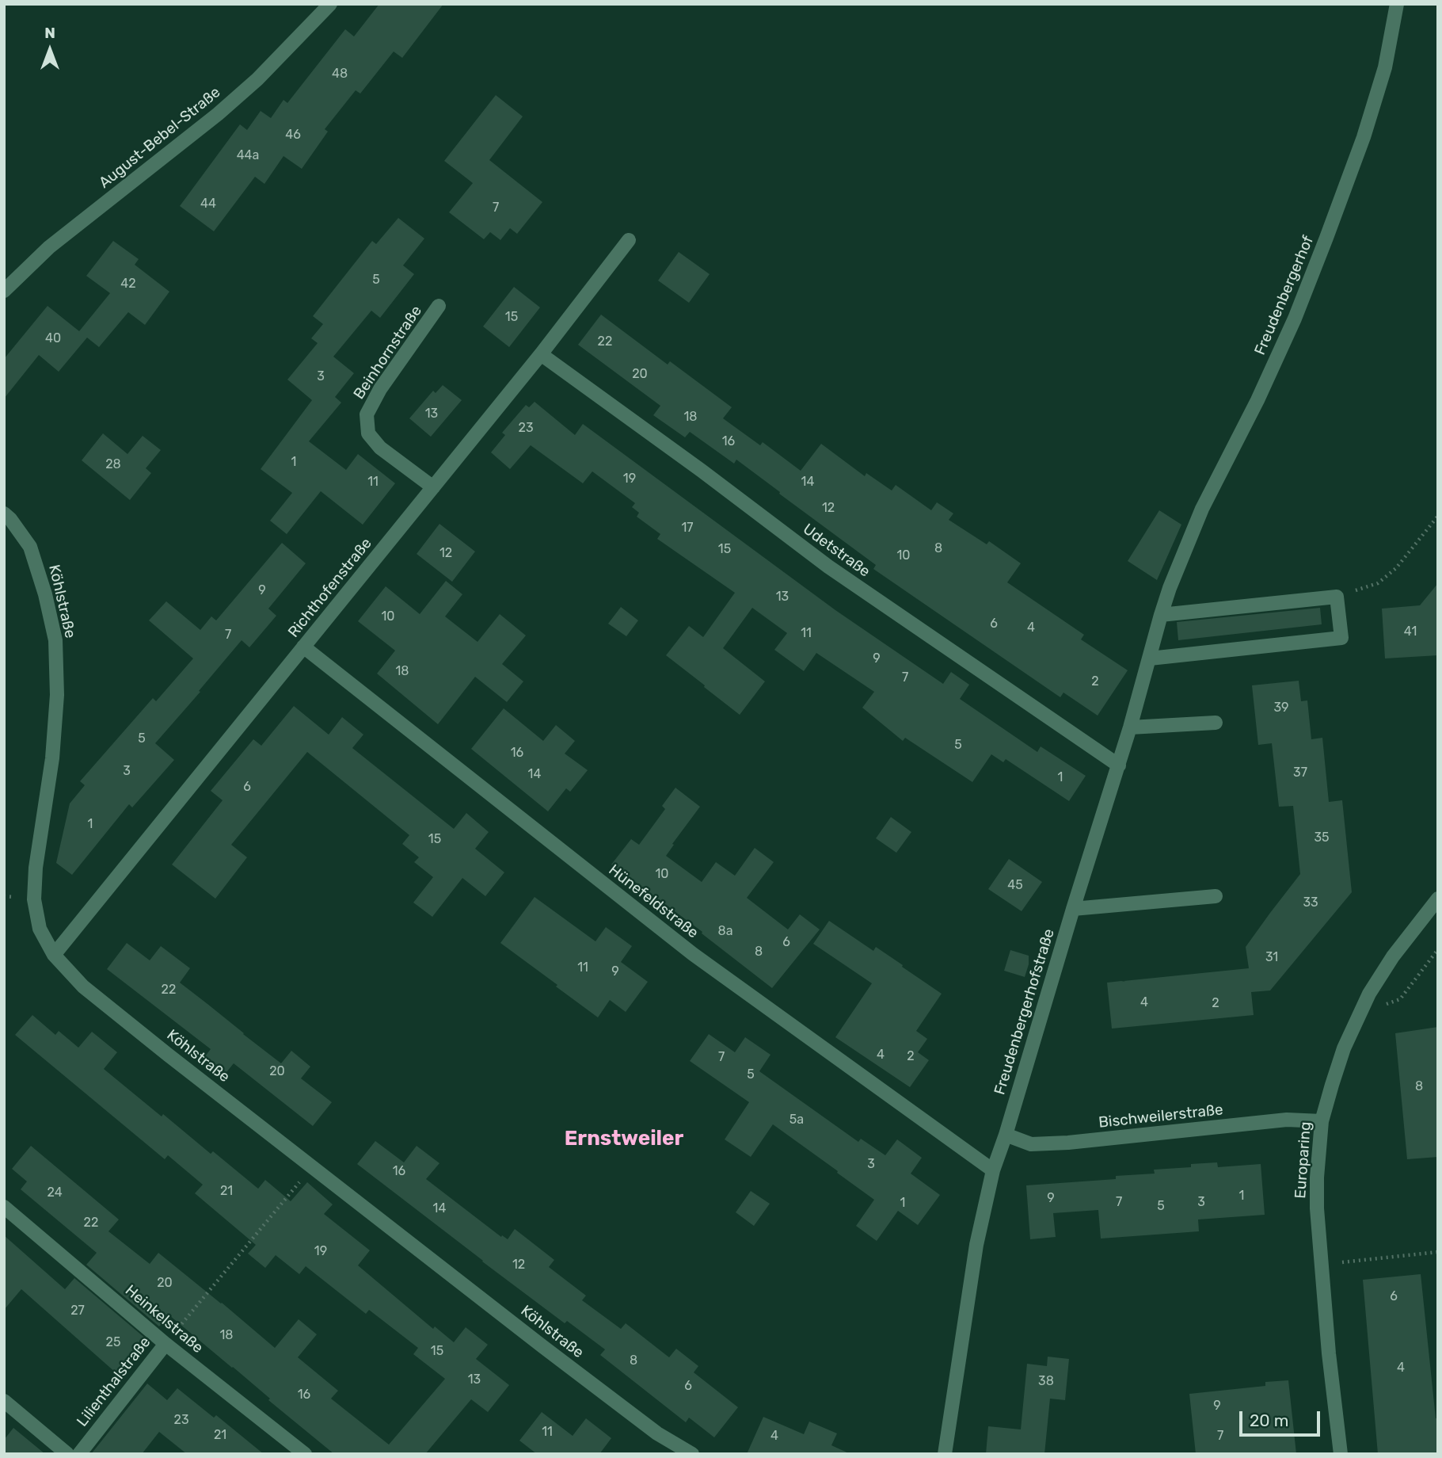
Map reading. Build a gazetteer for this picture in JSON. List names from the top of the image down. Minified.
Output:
{"streets":{"street":["August-Bebel-Straße","Freudenbergerhof","Beinhornstraße","Udetstraße","Richthofenstraße","Köhlstraße","Hünefeldstraße","Freudenbergerhofstraße","Bischweilerstraße","Europaring","Heinkelstraße","Lilienthalstraße"]},"crossings":[["Freudenbergerhof","Freudenbergerhofstraße"],["Beinhornstraße","Richthofenstraße"],["Udetstraße","Richthofenstraße"],["Udetstraße","Freudenbergerhofstraße"],["Richthofenstraße","Köhlstraße"],["Richthofenstraße","Hünefeldstraße"],["Köhlstraße","Lilienthalstraße"],["Hünefeldstraße","Freudenbergerhofstraße"],["Freudenbergerhofstraße","Bischweilerstraße"],["Bischweilerstraße","Europaring"],["Heinkelstraße","Lilienthalstraße"]],"districts":["Ernstweiler"],"house_numbers":["48","46","44a","44","7","5","42","15","40","22","20","3","13","18","23","16","1","28","19","11","14","12","17","8","15","12","10","9","13","10","6","4","41","11","7","9","18","7","2","39","5","5","16","3","37","14","1","6","1","35","15","10","45","33","8a","6","8","31","11","9","22","4","2","4","2","7","20","5","8","5a","3","16","21","24","1","9","7","3","1","5","14","22","19","12","20","6","27","18","25","15","8","4","13","38","6","16","9","23","11","21","4","7"],"scale_bar":"20 m","north":"top"}
